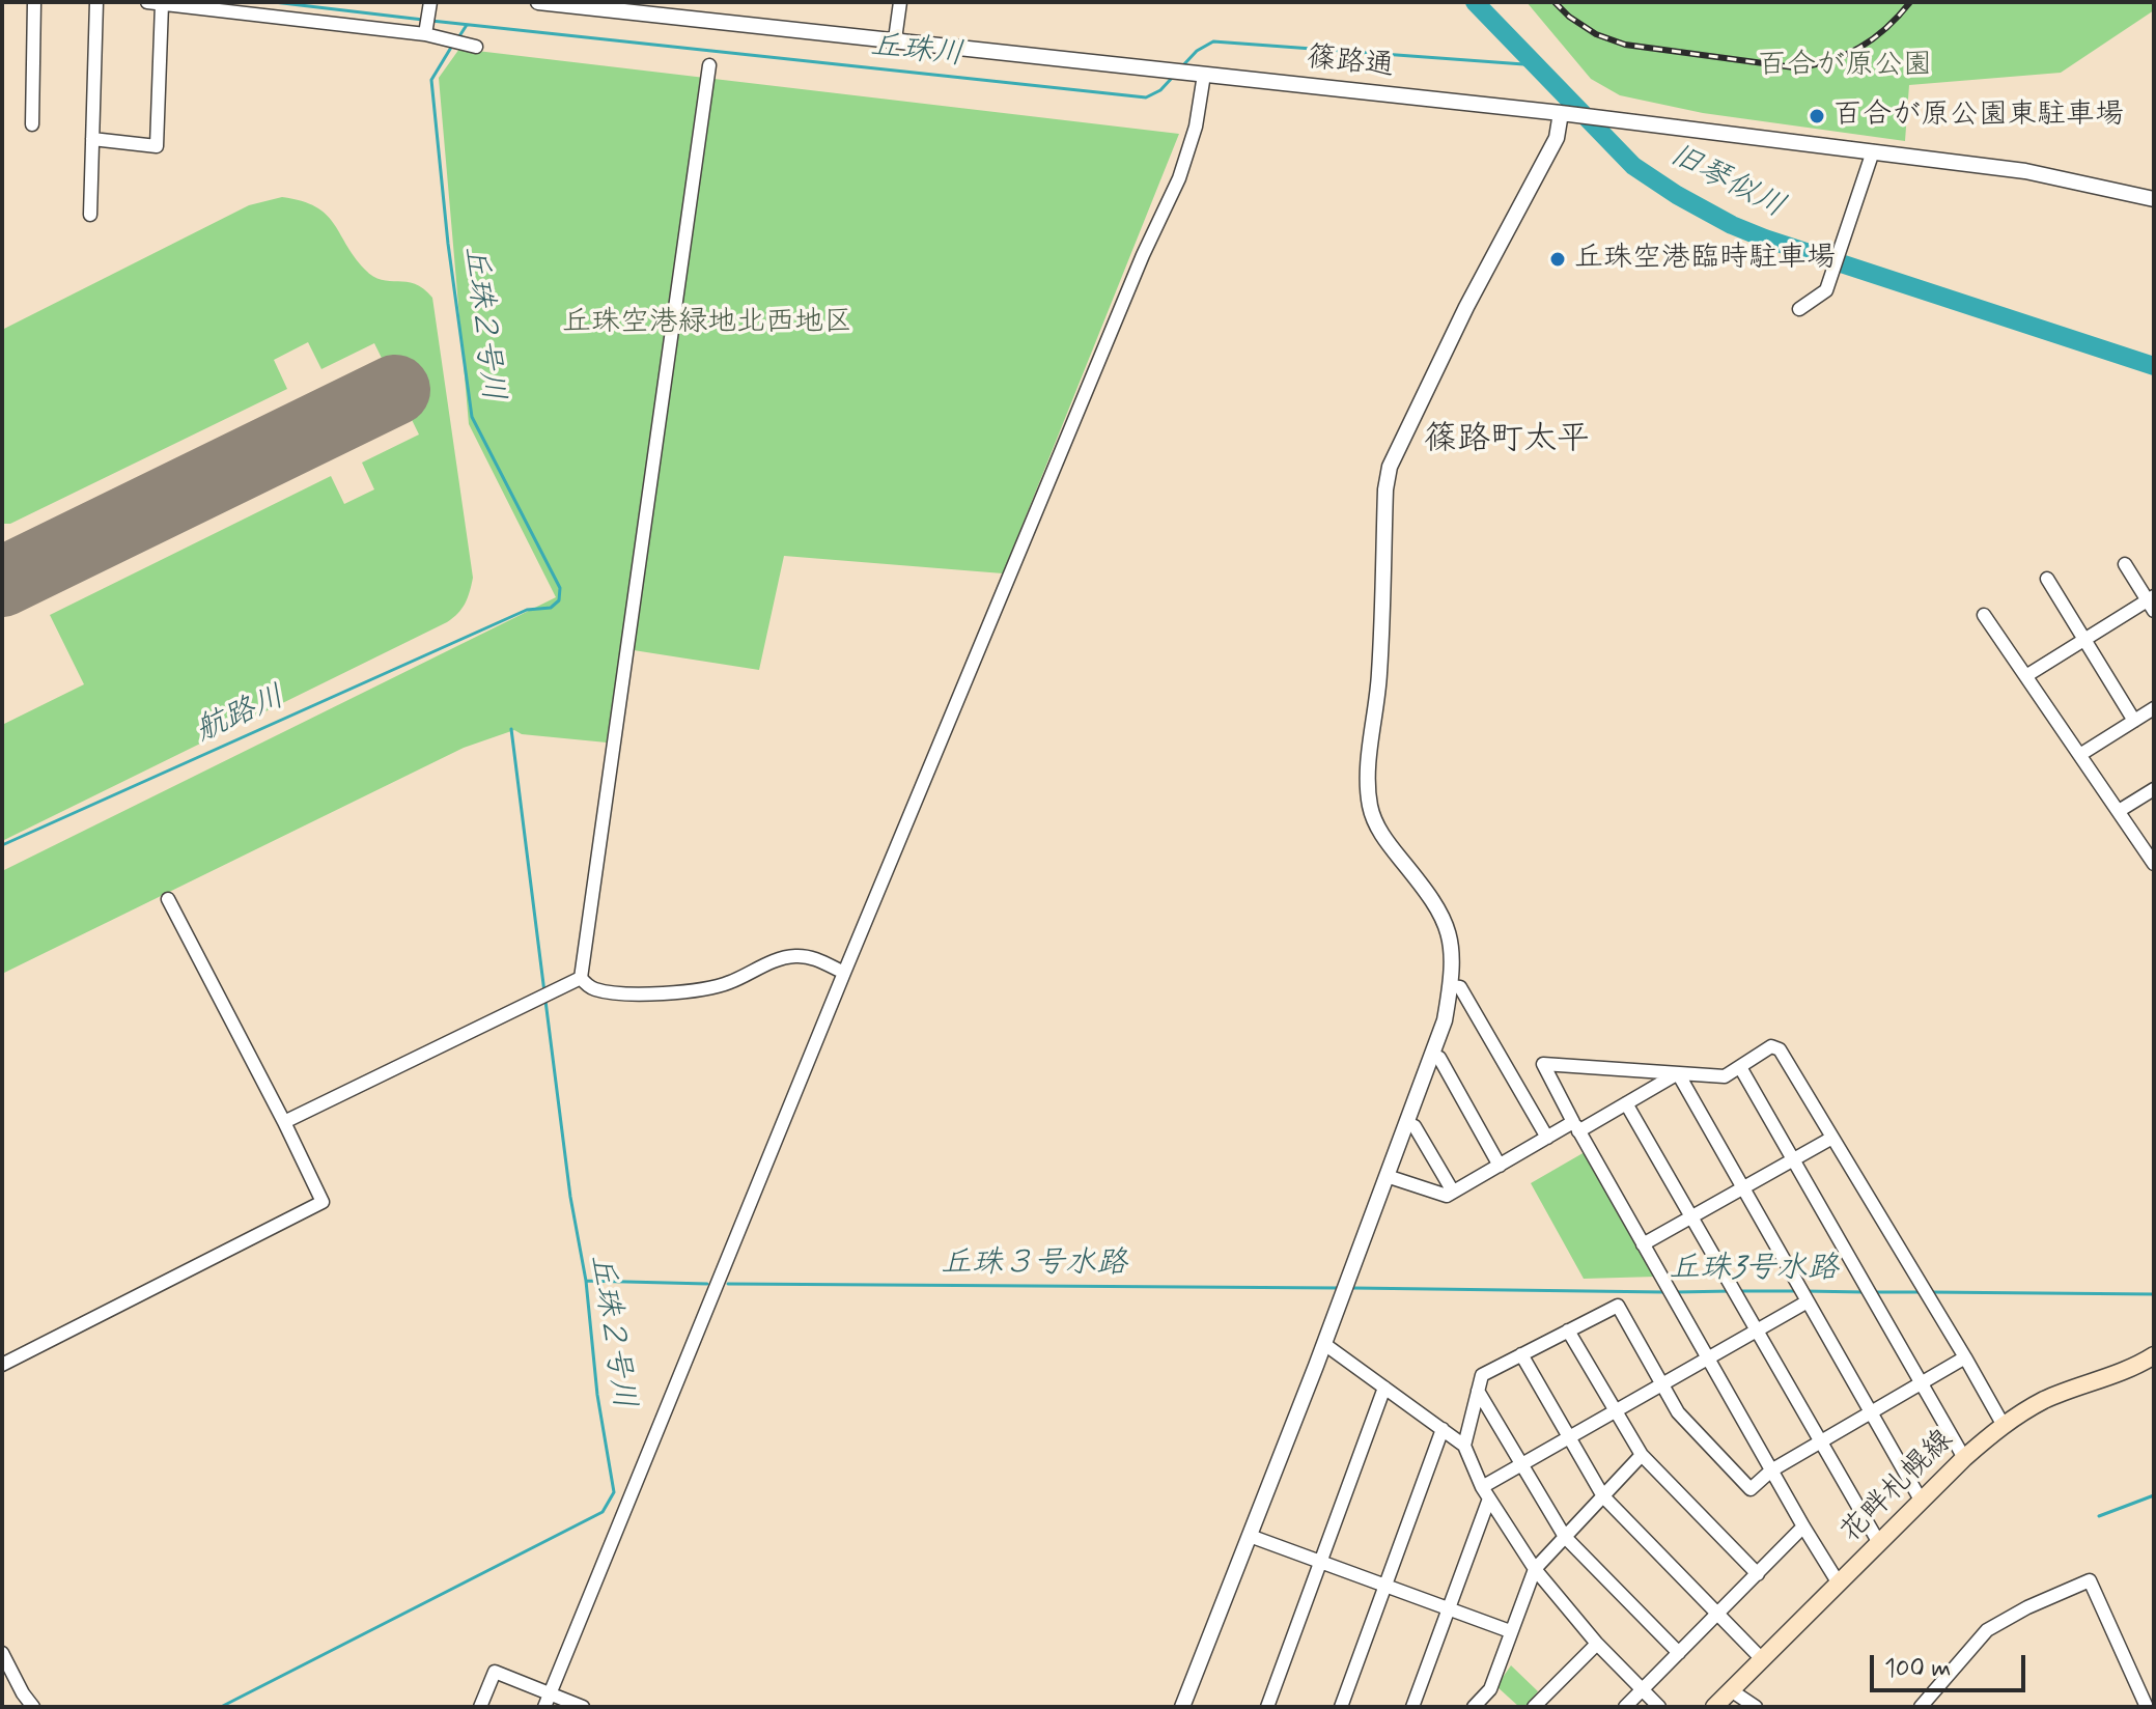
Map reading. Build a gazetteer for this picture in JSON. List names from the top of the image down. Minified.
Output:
{"streets":{"main road":["花畔札幌線"],"street":["篠路通"]},"districts":["篠路町太平"],"water":["丘珠川","旧琴似川","丘珠２号川","航路川","丘珠３号水路","丘珠3号水路"],"parks":["百合が原公園","丘珠空港緑地北西地区"],"places":["百合が原公園東駐車場","丘珠空港臨時駐車場"],"scale_bar":"100 m"}
